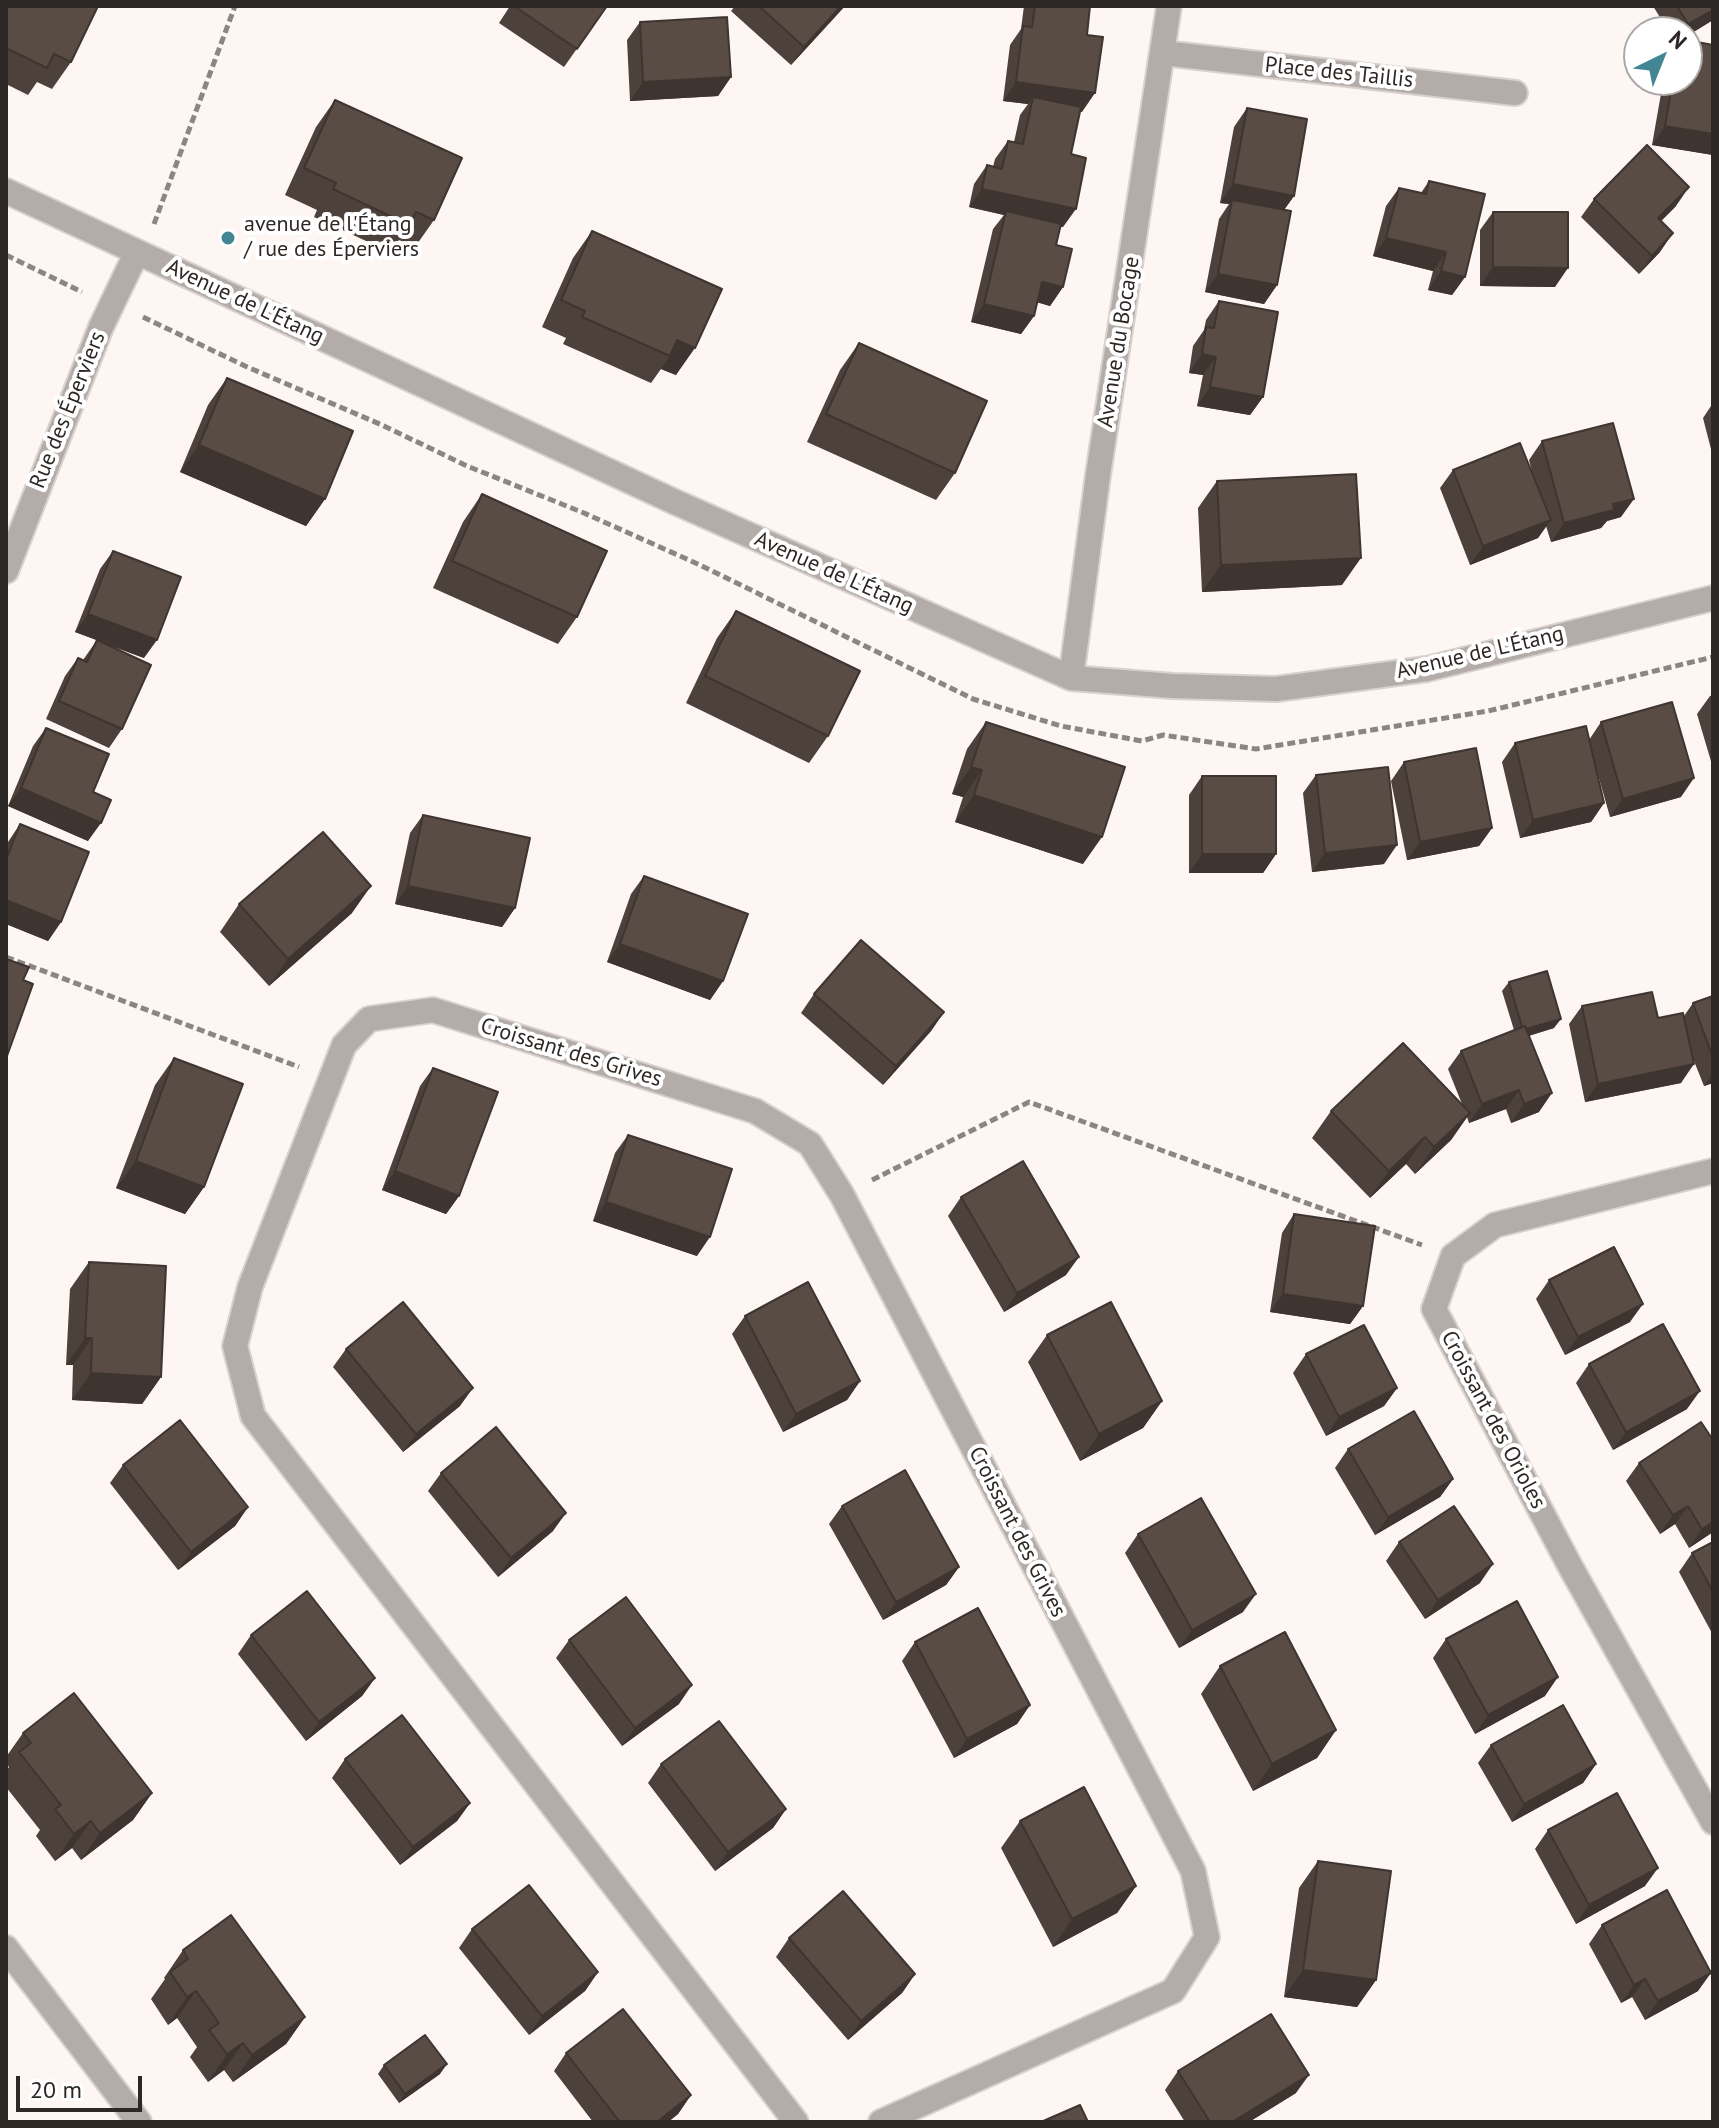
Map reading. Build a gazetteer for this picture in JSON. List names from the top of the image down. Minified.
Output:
{"streets":{"street":["Place des Taillis","Avenue de L'Étang","Avenue du Bocage","Rue des Éperviers","Croissant des Grives","Croissant des Orioles"]},"crossings":[["Place des Taillis","Avenue du Bocage"],["Avenue de L'Étang","Avenue du Bocage"],["Avenue de L'Étang","Rue des Éperviers"]],"places":["avenue de l'Étang / rue des Éperviers"],"scale_bar":"20 m","north":"top right"}
